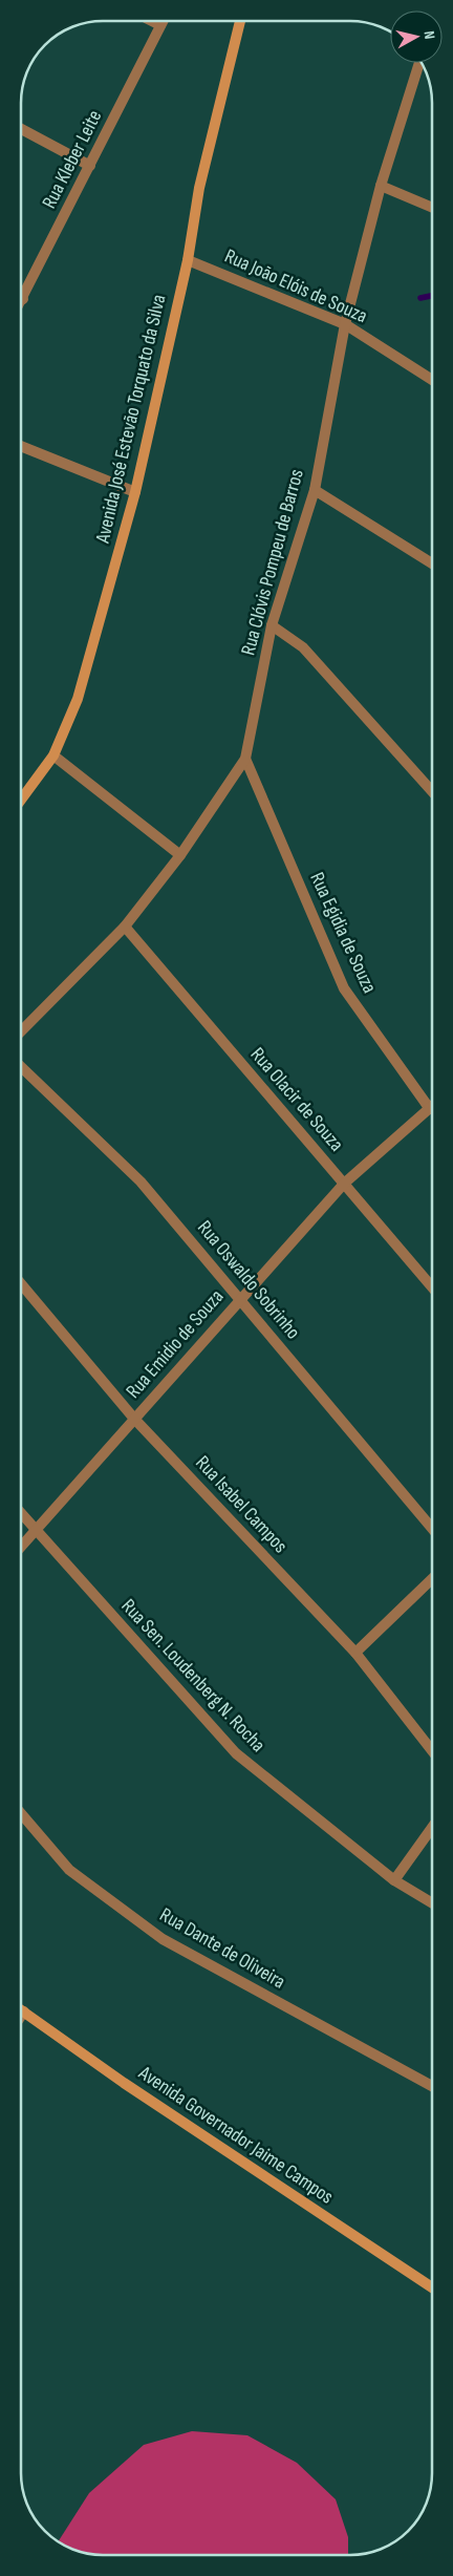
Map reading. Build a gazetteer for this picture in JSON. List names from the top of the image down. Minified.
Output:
{"streets":{"main road":["Avenida José Estevão Torquato da Silva","Avenida Governador Jaime Campos"],"street":["Rua Kleber Leite","Rua João Elóis de Souza","Rua Clóvis Pompeu de Barros","Rua Egidia de Souza","Rua Olacir de Souza","Rua Oswaldo Sobrinho","Rua Emidio de Souza","Rua Isabel Campos","Rua Sen. Loudenberg N. Rocha","Rua Dante de Oliveira"]},"crossings":[["Rua João Elóis de Souza","Avenida José Estevão Torquato da Silva"],["Rua João Elóis de Souza","Rua Clóvis Pompeu de Barros"],["Rua Clóvis Pompeu de Barros","Rua Egidia de Souza"],["Rua Clóvis Pompeu de Barros","Rua Olacir de Souza"],["Rua Egidia de Souza","Rua Emidio de Souza"],["Rua Olacir de Souza","Rua Emidio de Souza"],["Rua Oswaldo Sobrinho","Rua Emidio de Souza"],["Rua Emidio de Souza","Rua Isabel Campos"],["Rua Emidio de Souza","Rua Sen. Loudenberg N. Rocha"]],"north":"right"}
